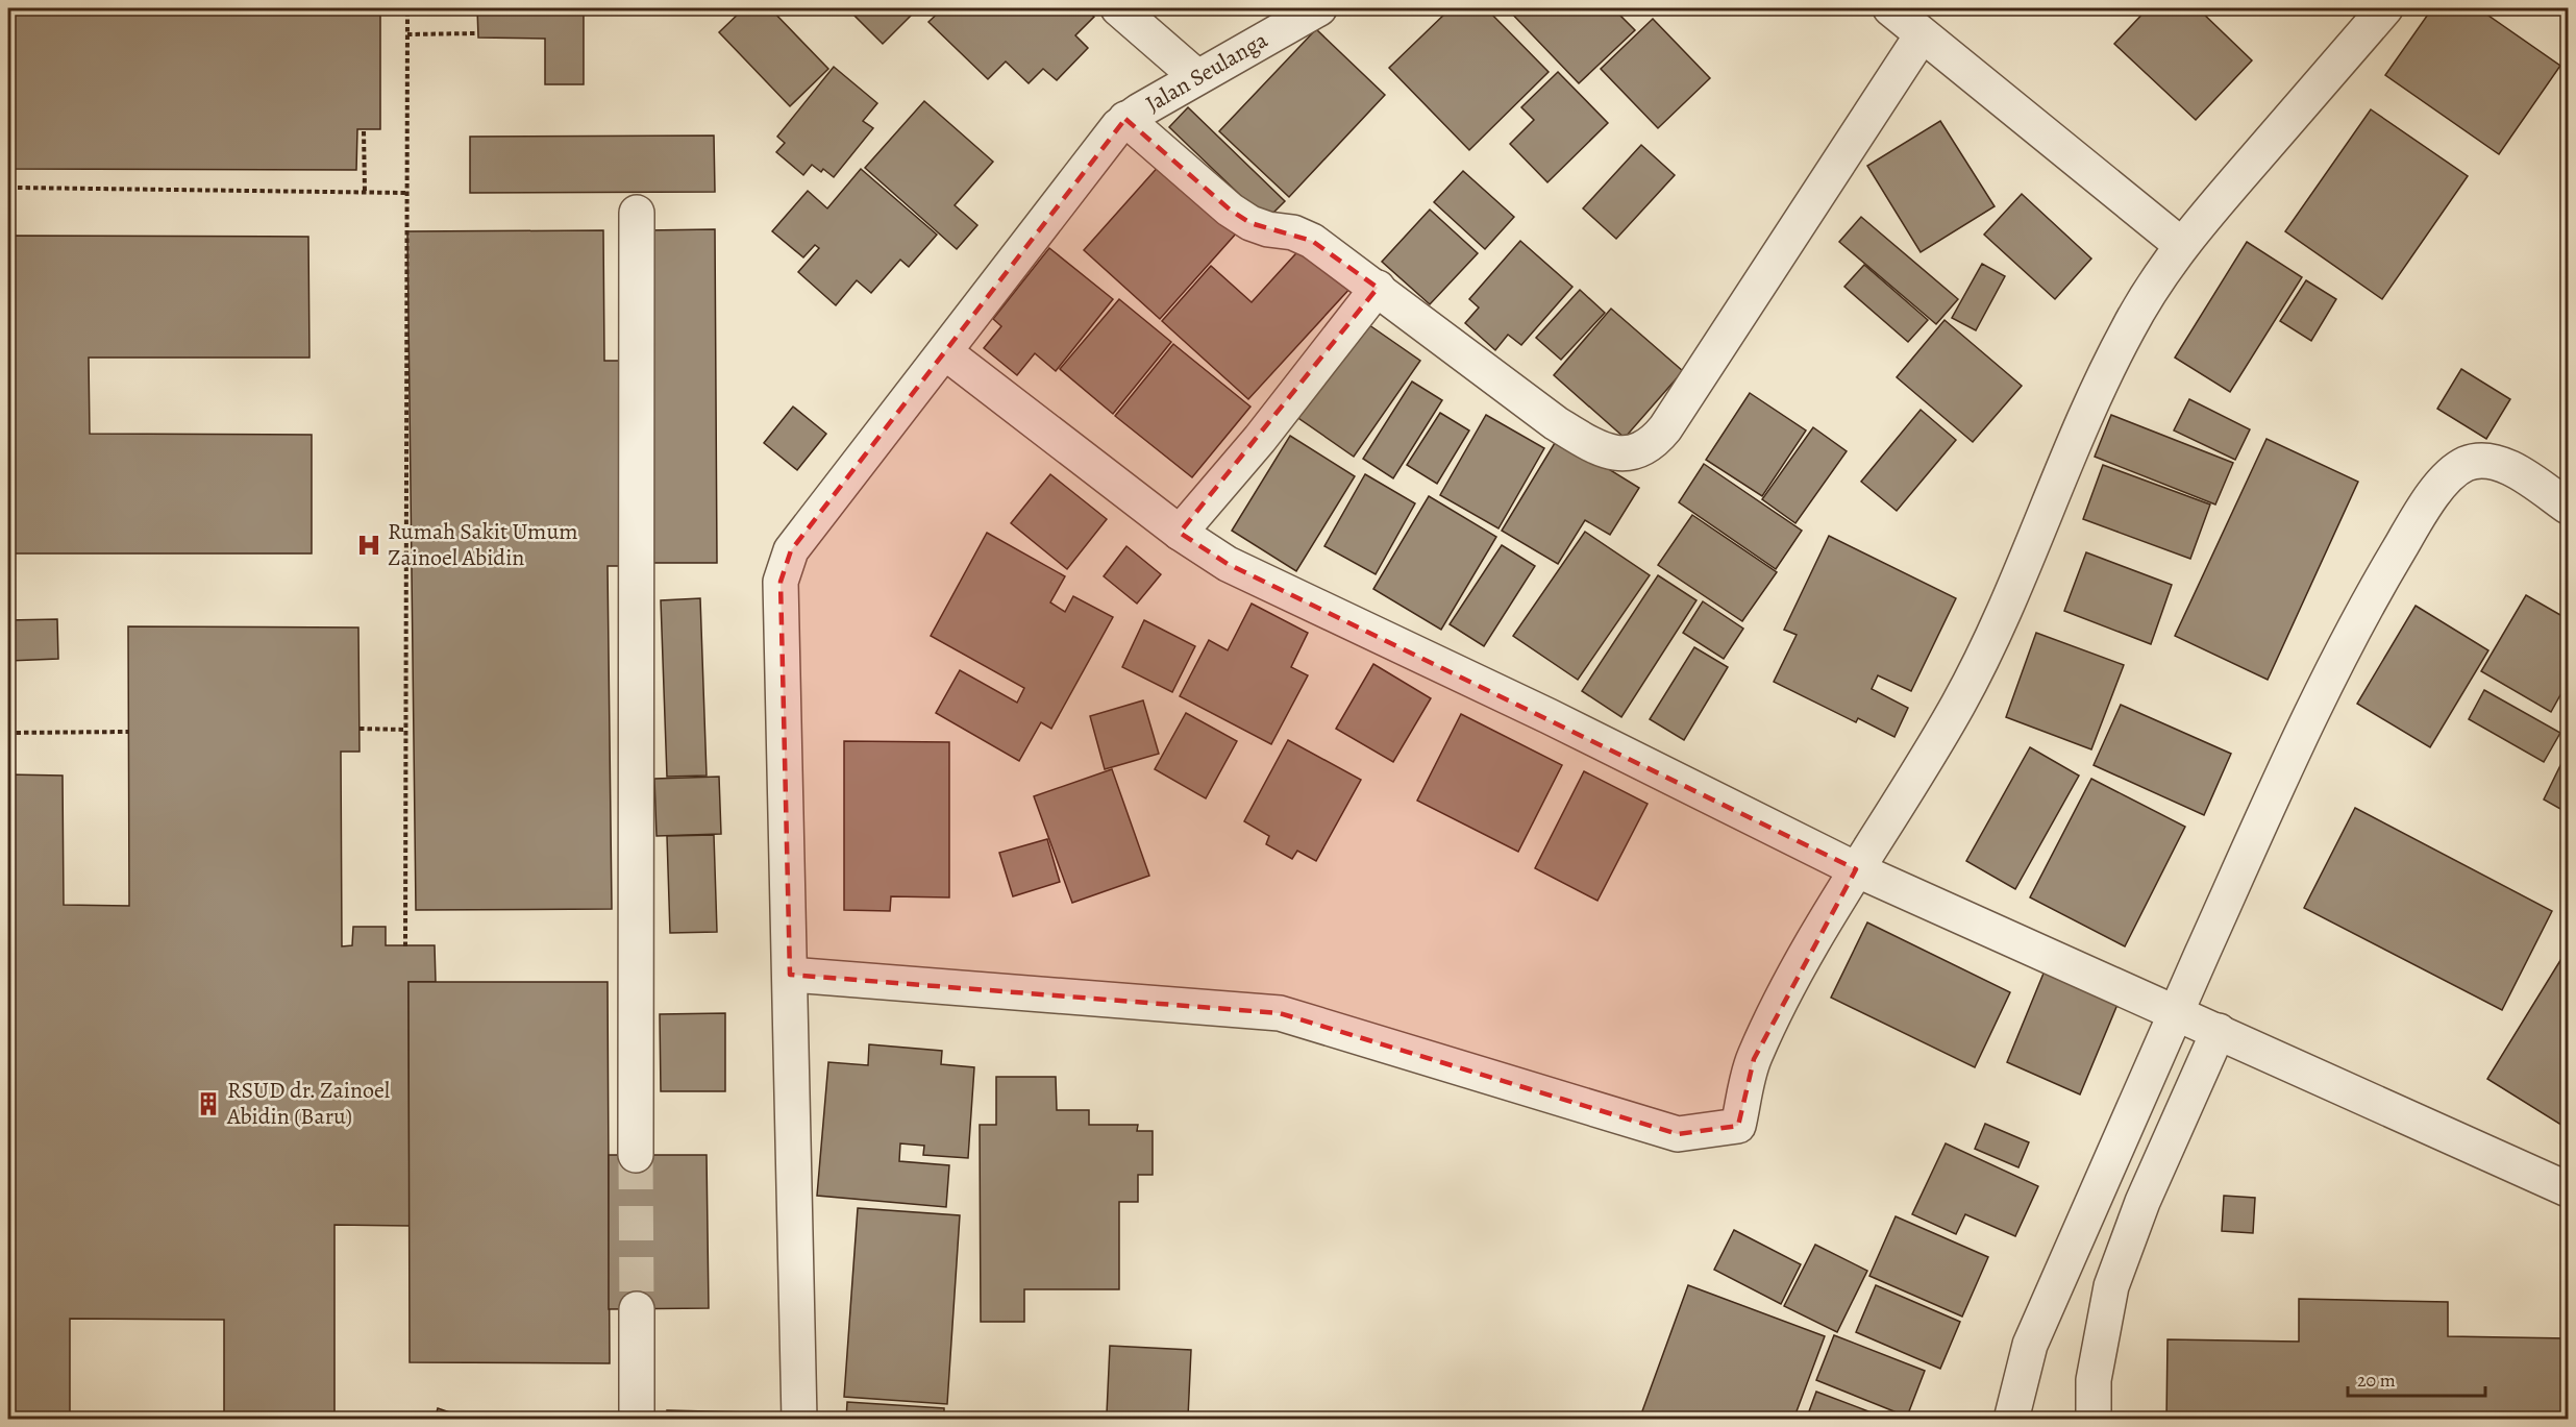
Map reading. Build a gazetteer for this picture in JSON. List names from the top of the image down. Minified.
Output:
{"streets":{"street":["Jalan Seulanga"]},"places":{"hospital":["Rumah Sakit Umum Zainoel Abidin"],"building":["RSUD dr. Zainoel Abidin (Baru)"]},"scale_bar":"20 m"}
